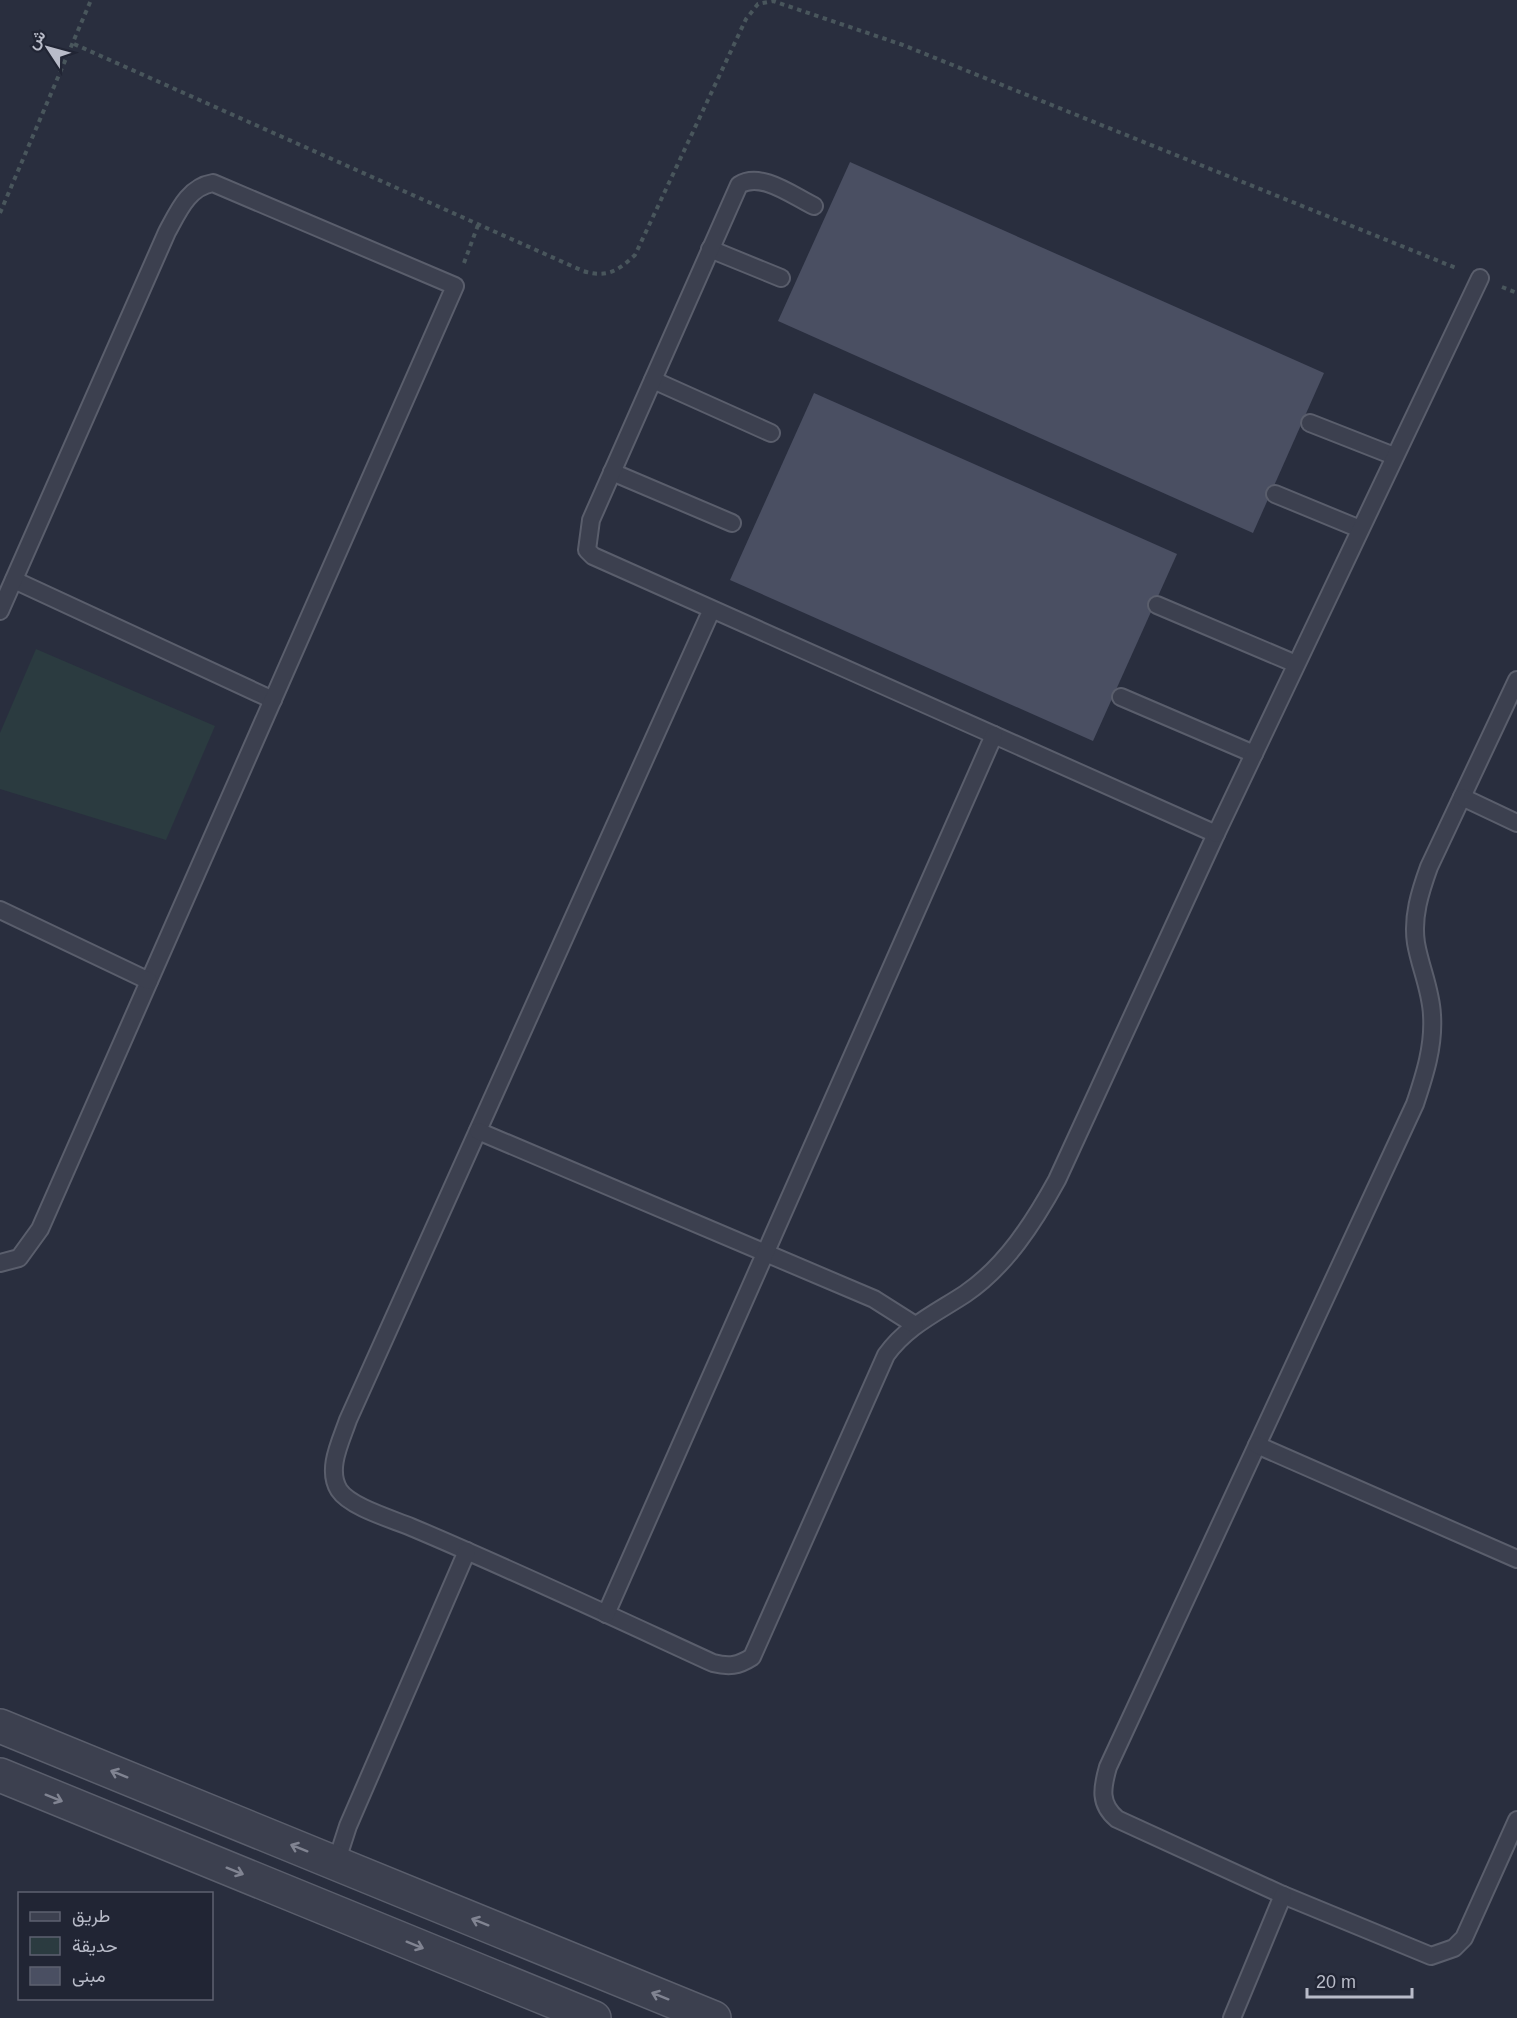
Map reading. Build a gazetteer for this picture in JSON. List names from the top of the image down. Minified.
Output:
{"legend":["طريق","حديقة","مبنى"],"scale_bar":"20 m","north":"top left"}
